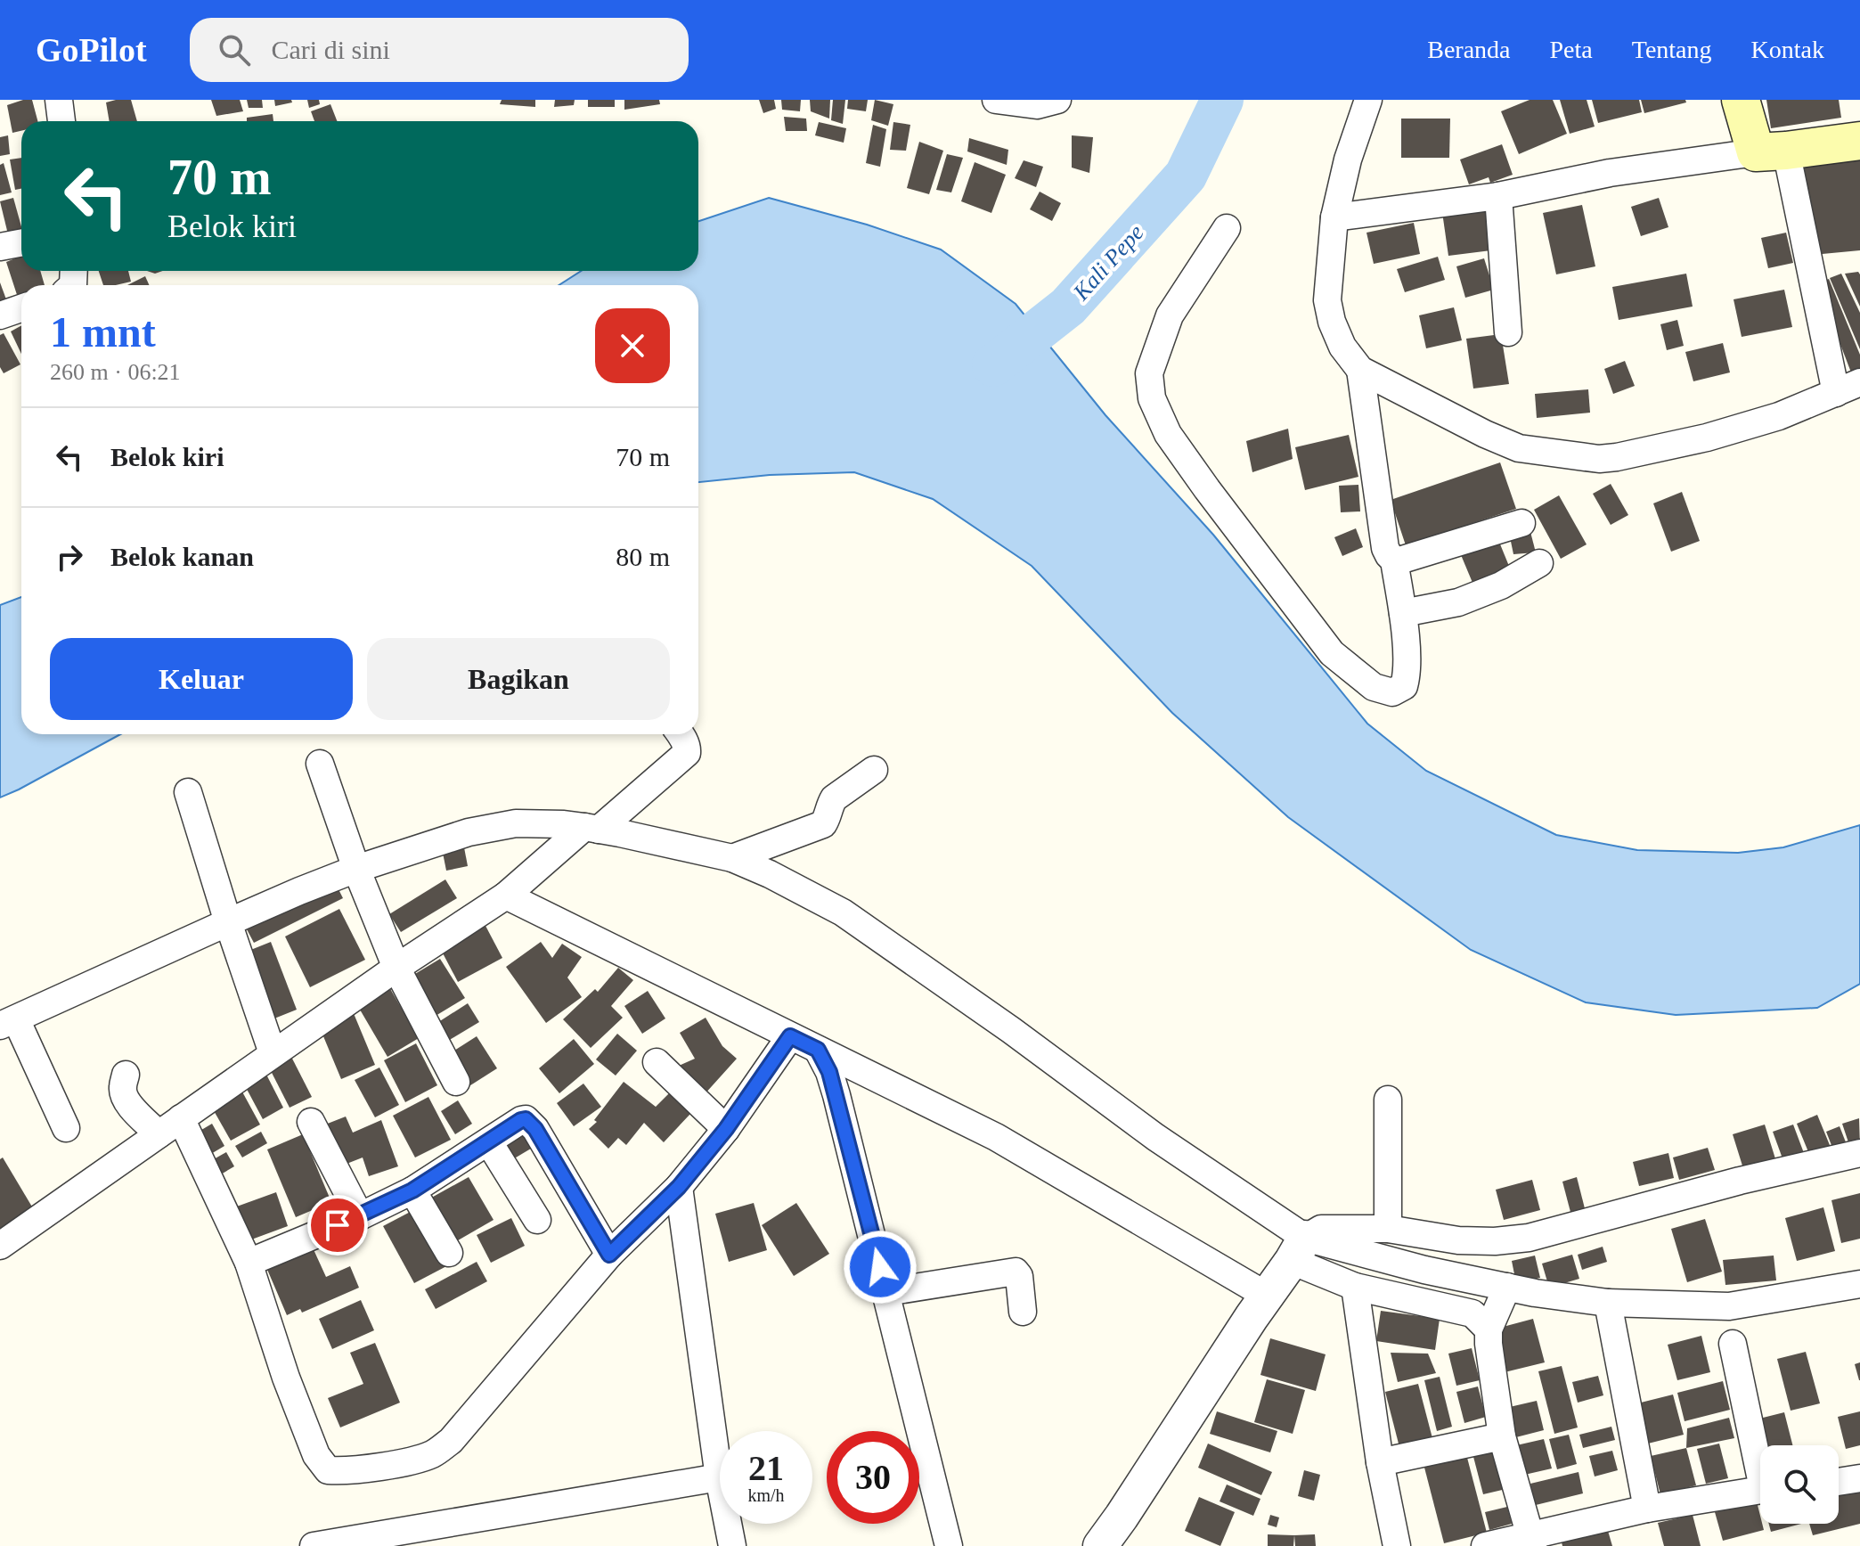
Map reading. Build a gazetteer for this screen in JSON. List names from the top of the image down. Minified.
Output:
{"water":["Kali Pepe"],"page":{"header":"GoPilot","search":"Cari di sini","nav":["Beranda","Peta","Tentang","Kontak"],"turn":["70 m","Belok kiri"],"heading":["1 mnt","260 m · 06:21"],"list":[{"name":"Belok kiri","value":"70 m"},{"name":"Belok kanan","value":"80 m"}],"buttons":["Keluar","Bagikan"],"speed":"21 km/h","limit":"30"}}
